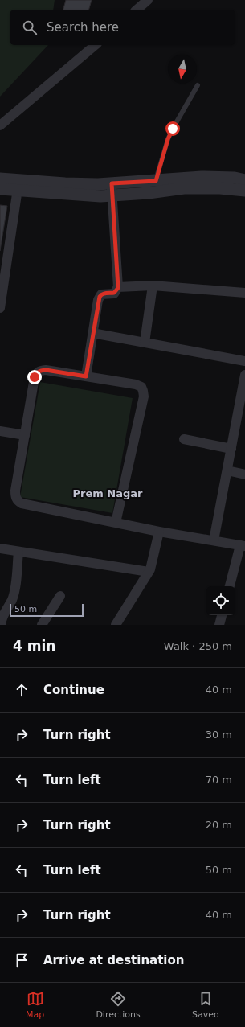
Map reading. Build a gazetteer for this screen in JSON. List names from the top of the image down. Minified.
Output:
{"districts":["Prem Nagar"],"scale_bar":"50 m","north":"bottom","page":{"search":"Search here","scale":"50 m","heading":["4 min","Walk · 250 m"],"list":[["Continue","40 m"],["Turn right","30 m"],["Turn left","70 m"],["Turn right","20 m"],["Turn left","50 m"],["Turn right","40 m"],"Arrive at destination"],"nav":["Map","Directions","Saved"]}}
